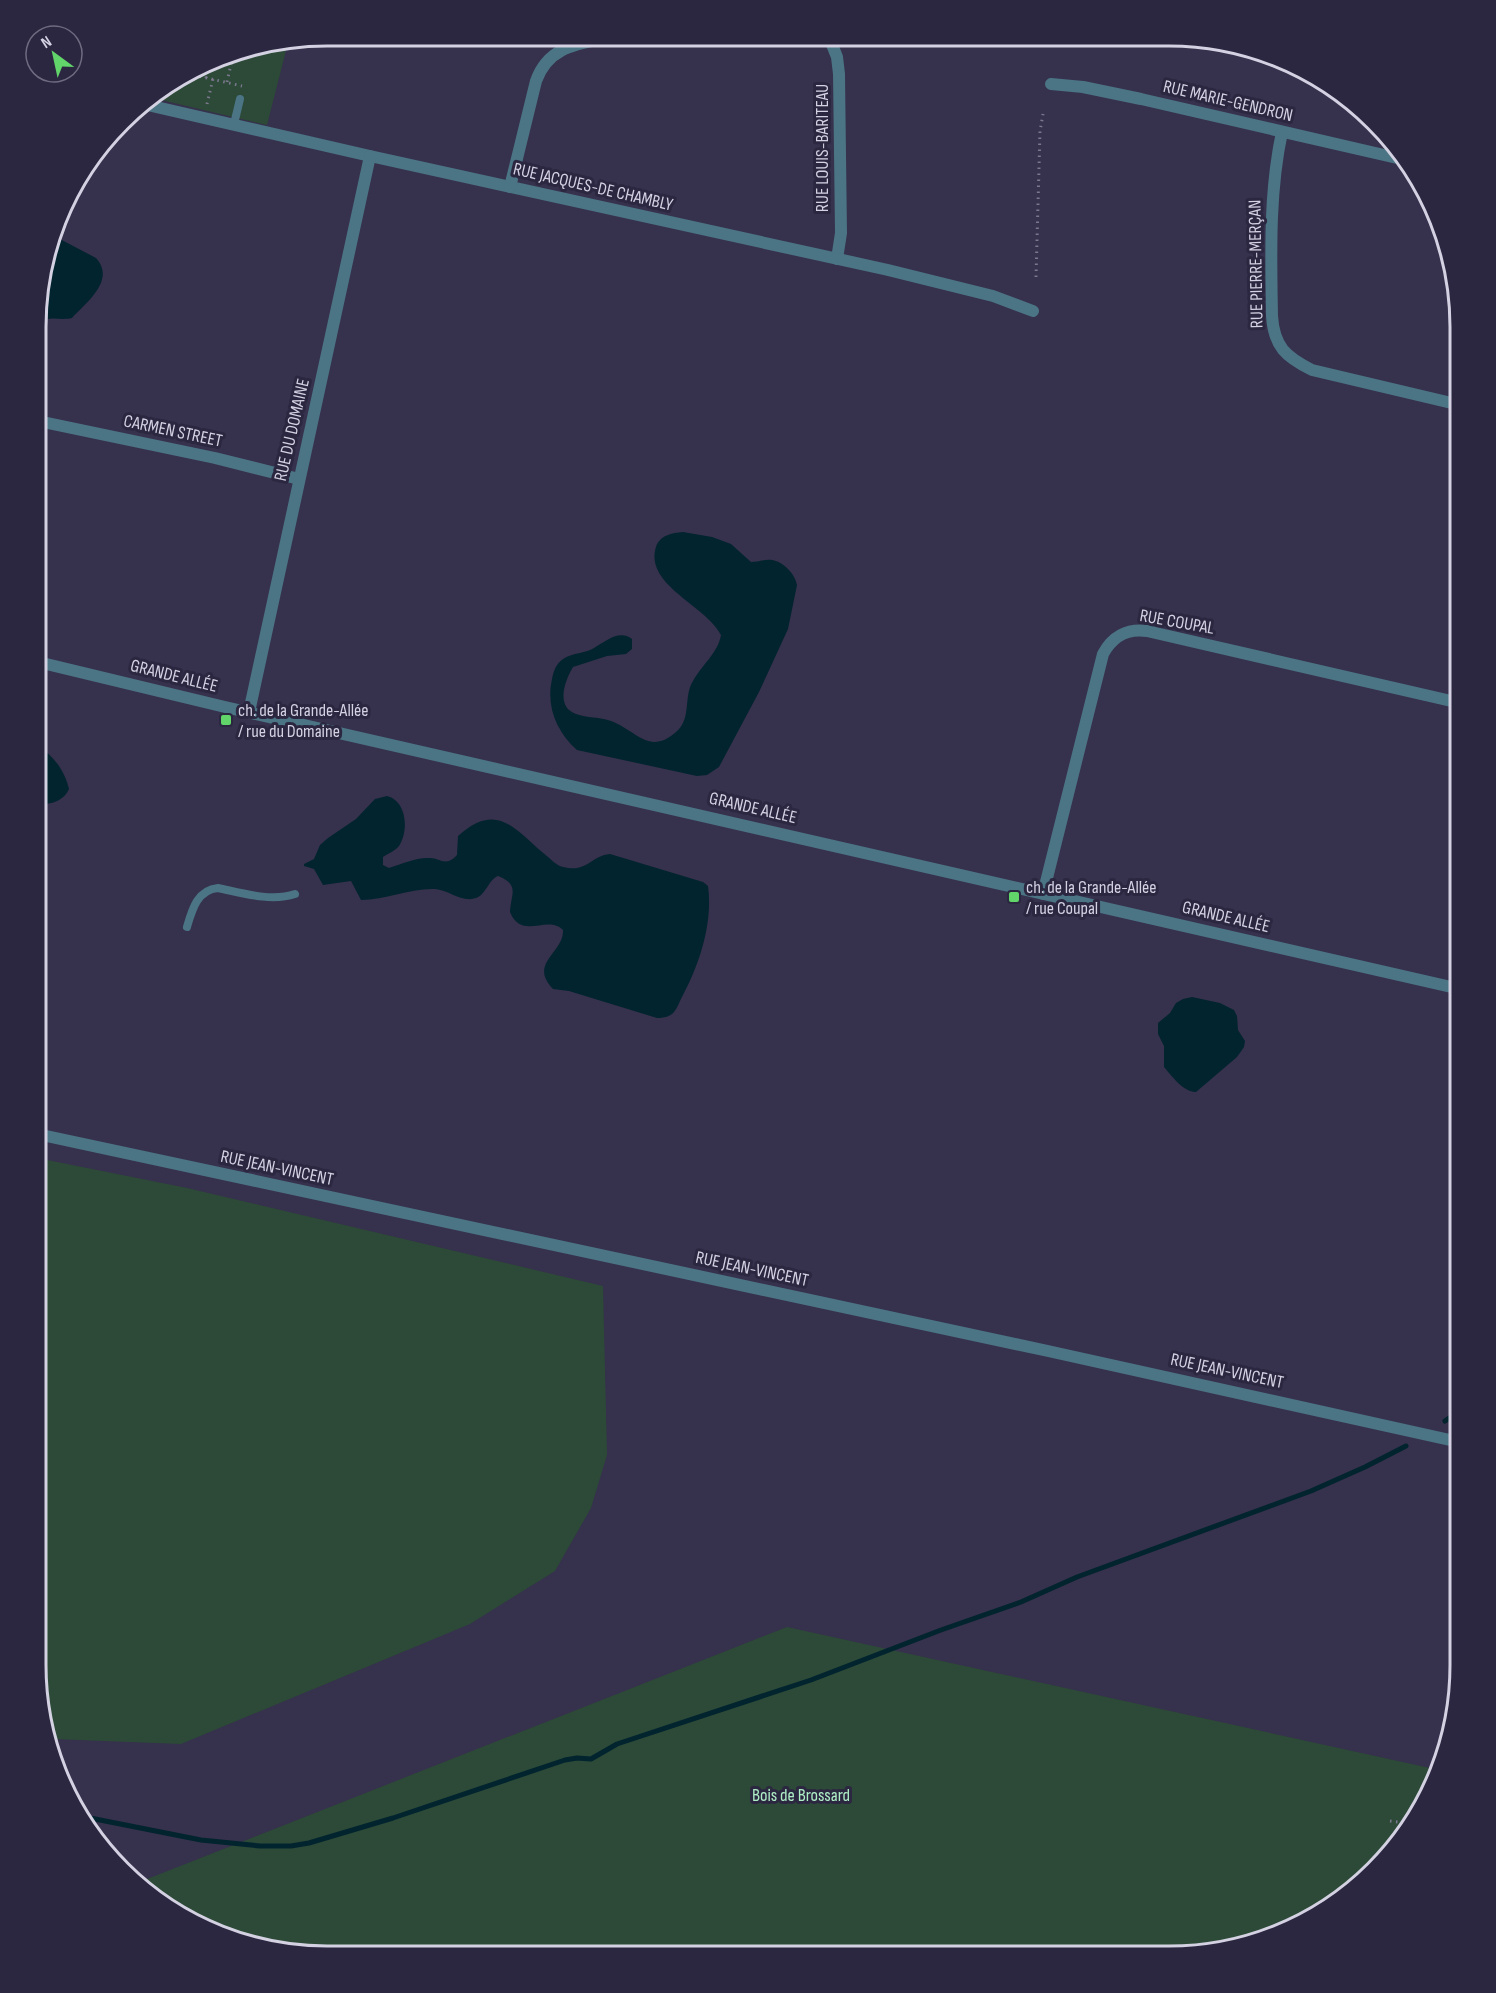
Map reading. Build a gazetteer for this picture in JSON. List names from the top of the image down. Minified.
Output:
{"streets":{"street":["RUE MARIE-GENDRON","RUE LOUIS-BARITEAU","RUE JACQUES-DE CHAMBLY","RUE PIERRE-MERÇAN","RUE DU DOMAINE","CARMEN STREET","RUE COUPAL","GRANDE ALLÉE","RUE JEAN-VINCENT"]},"crossings":[["RUE MARIE-GENDRON","RUE PIERRE-MERÇAN"],["RUE LOUIS-BARITEAU","RUE JACQUES-DE CHAMBLY"],["RUE JACQUES-DE CHAMBLY","RUE DU DOMAINE"],["RUE DU DOMAINE","CARMEN STREET"],["RUE DU DOMAINE","GRANDE ALLÉE"],["RUE COUPAL","GRANDE ALLÉE"]],"parks":["Bois de Brossard"],"places":{"transit":["ch. de la Grande-Allée / rue du Domaine","ch. de la Grande-Allée / rue Coupal"]},"north":"top left"}
